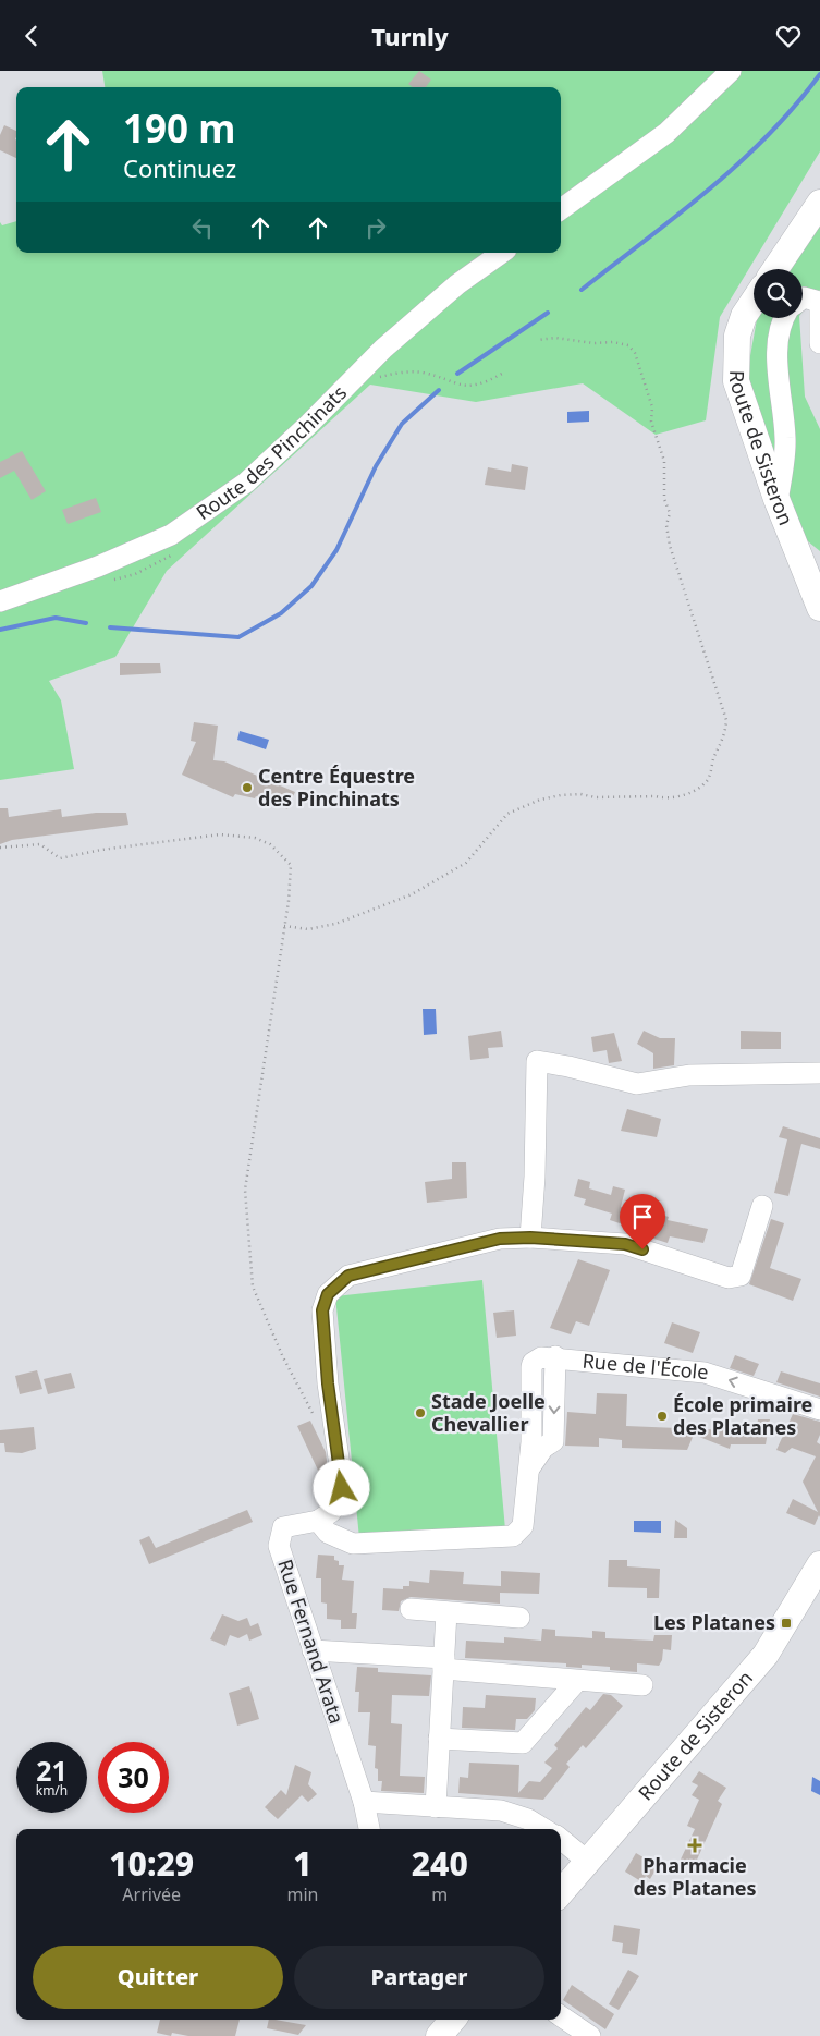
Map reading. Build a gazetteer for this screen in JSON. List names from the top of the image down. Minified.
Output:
{"streets":{"main road":["Route de Sisteron"],"street":["Route des Pinchinats","Rue de l'École","Rue Fernand Arata"]},"one_way":["Rue de l'École"],"places":{"other":["Centre Équestre des Pinchinats","Stade Joelle Chevallier","École primaire des Platanes"],"transit":["Les Platanes"],"health":["Pharmacie des Platanes"]},"page":{"header":"Turnly","turn":["190 m","Continuez"],"speed":"21 km/h","limit":"30","eta":["10:29","Arrivée","1","min","240","m"],"buttons":["Quitter","Partager"]}}
